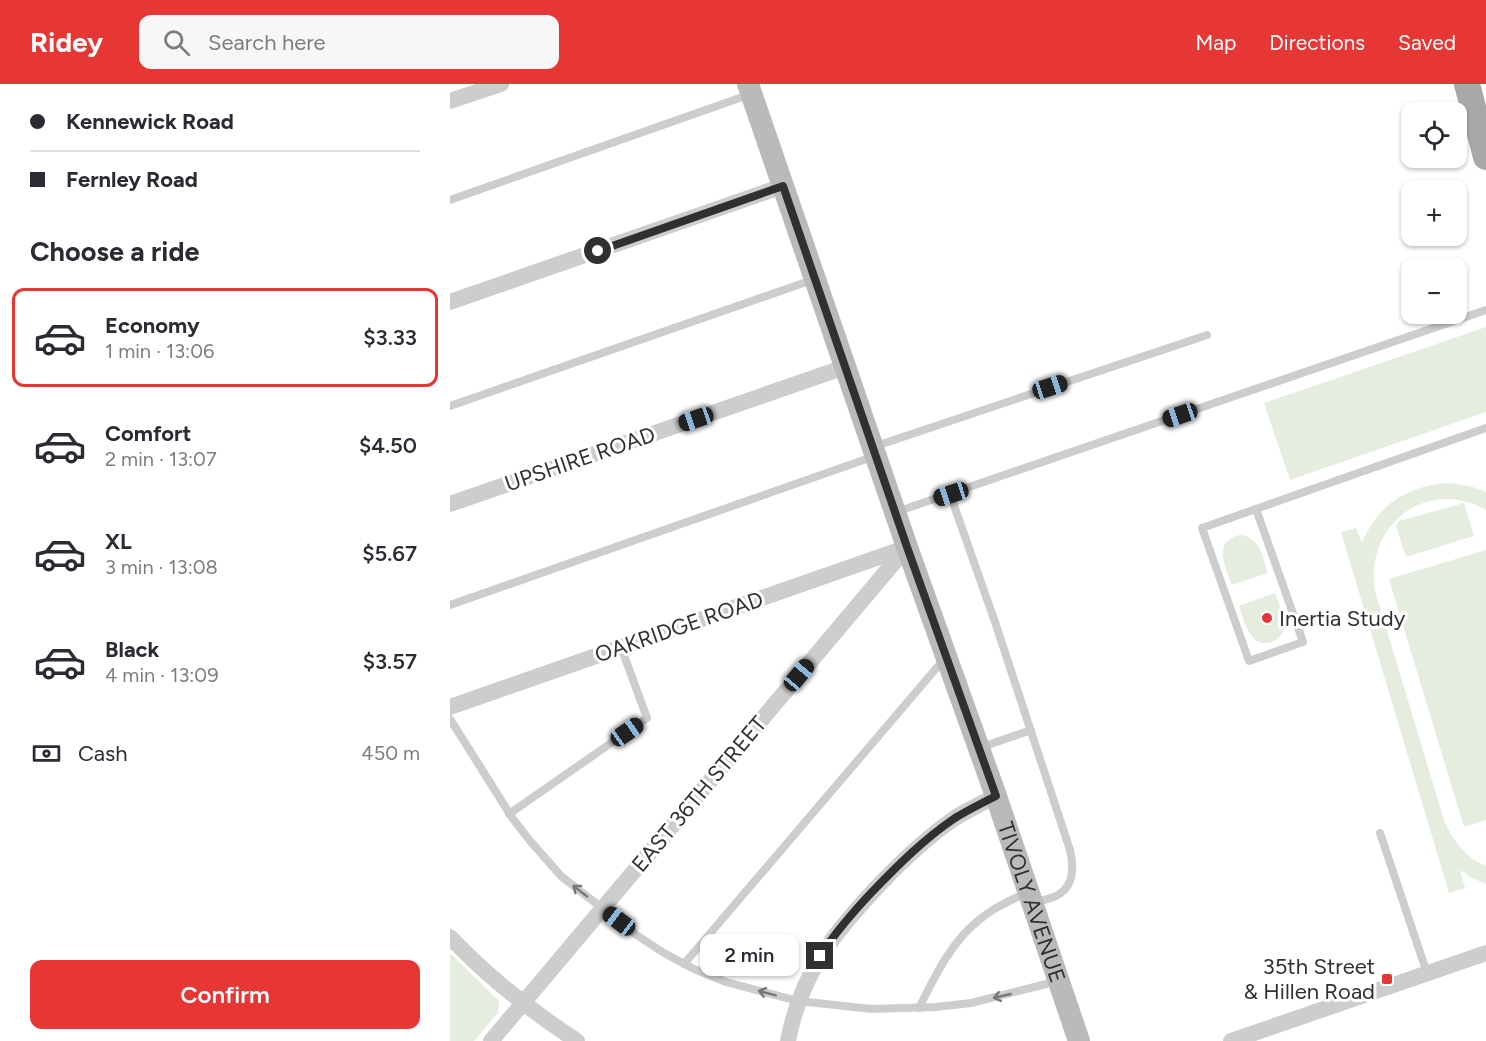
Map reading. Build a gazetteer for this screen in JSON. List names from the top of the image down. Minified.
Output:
{"streets":{"street":["UPSHIRE ROAD","OAKRIDGE ROAD","EAST 36TH STREET","TIVOLY AVENUE"]},"crossings":[["UPSHIRE ROAD","TIVOLY AVENUE"],["OAKRIDGE ROAD","EAST 36TH STREET"],["OAKRIDGE ROAD","TIVOLY AVENUE"],["EAST 36TH STREET","TIVOLY AVENUE"]],"places":{"other":["Inertia Study"],"transit":["35th Street & Hillen Road"]},"page":{"header":"Ridey","search":"Search here","nav":["Map","Directions","Saved"],"banner":["Kennewick Road","Fernley Road"],"map_buttons":["+","−"],"heading":"Choose a ride","list":[{"name":"Economy","note":"1 min · 13:06","value":"$3.33"},{"name":"Comfort","note":"2 min · 13:07","value":"$4.50"},{"name":"XL","note":"3 min · 13:08","value":"$5.67"},{"name":"Black","note":"4 min · 13:09","value":"$3.57"}],"pay":["Cash","450 m"],"bubble":"2 min","buttons":"Confirm"}}
